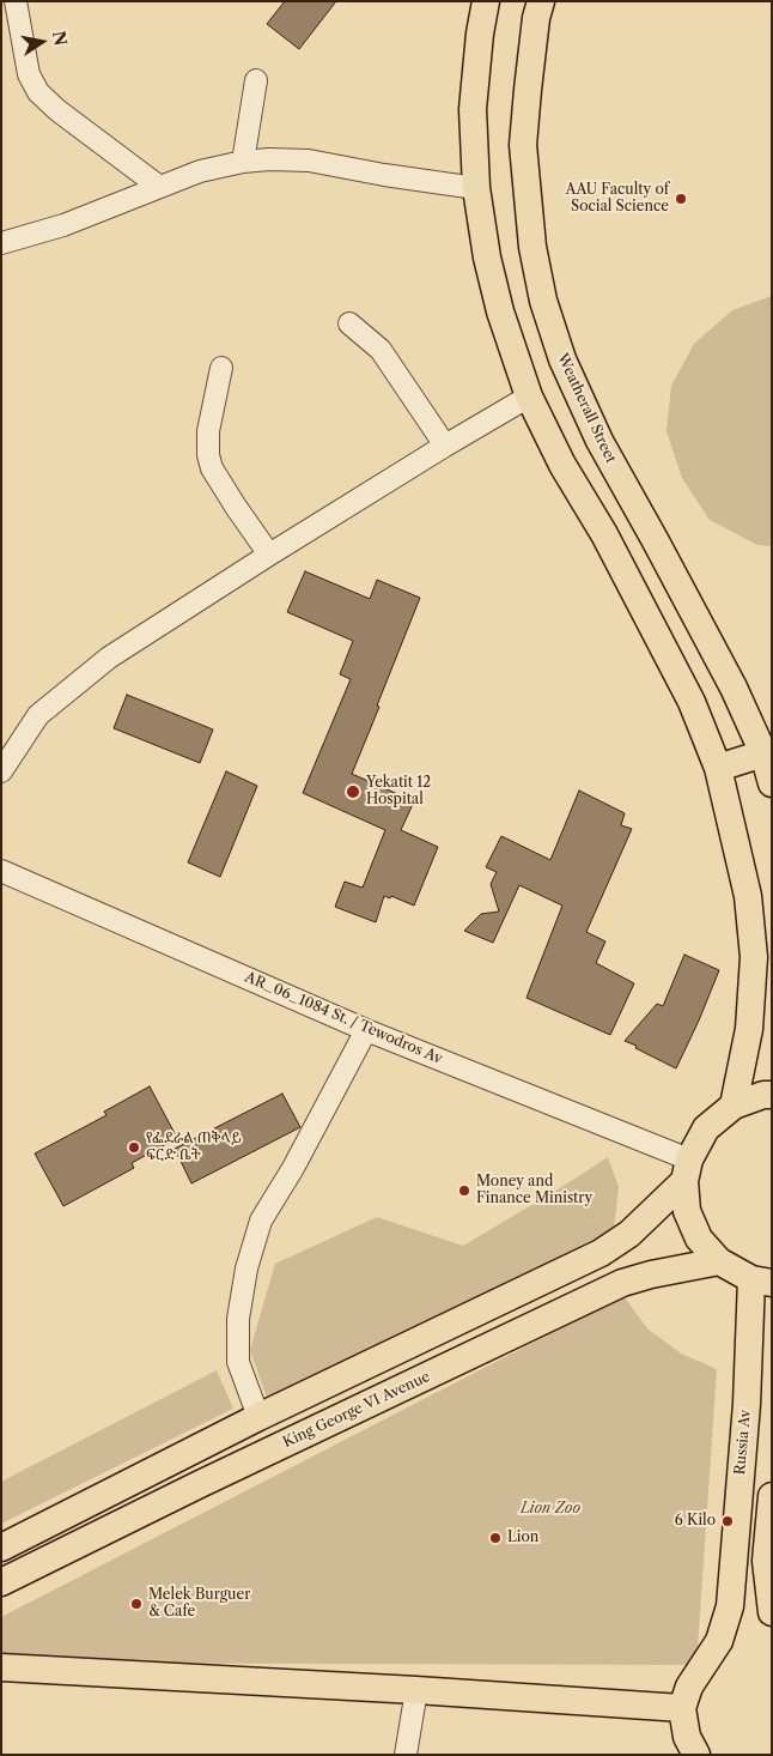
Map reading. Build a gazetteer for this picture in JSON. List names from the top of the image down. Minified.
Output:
{"streets":{"main road":["Weatherall Street","King George VI Avenue","Russia Av"],"street":["AR_06_1084 St. / Tewodros Av"]},"parks":["Lion Zoo"],"places":["AAU Faculty of Social Science","Yekatit 12 Hospital","የፌደራል ጠቅላይ ፍርድ ቤት","Money and Finance Ministry","6 Kilo","Lion","Melek Burguer & Cafe"],"north":"right"}
